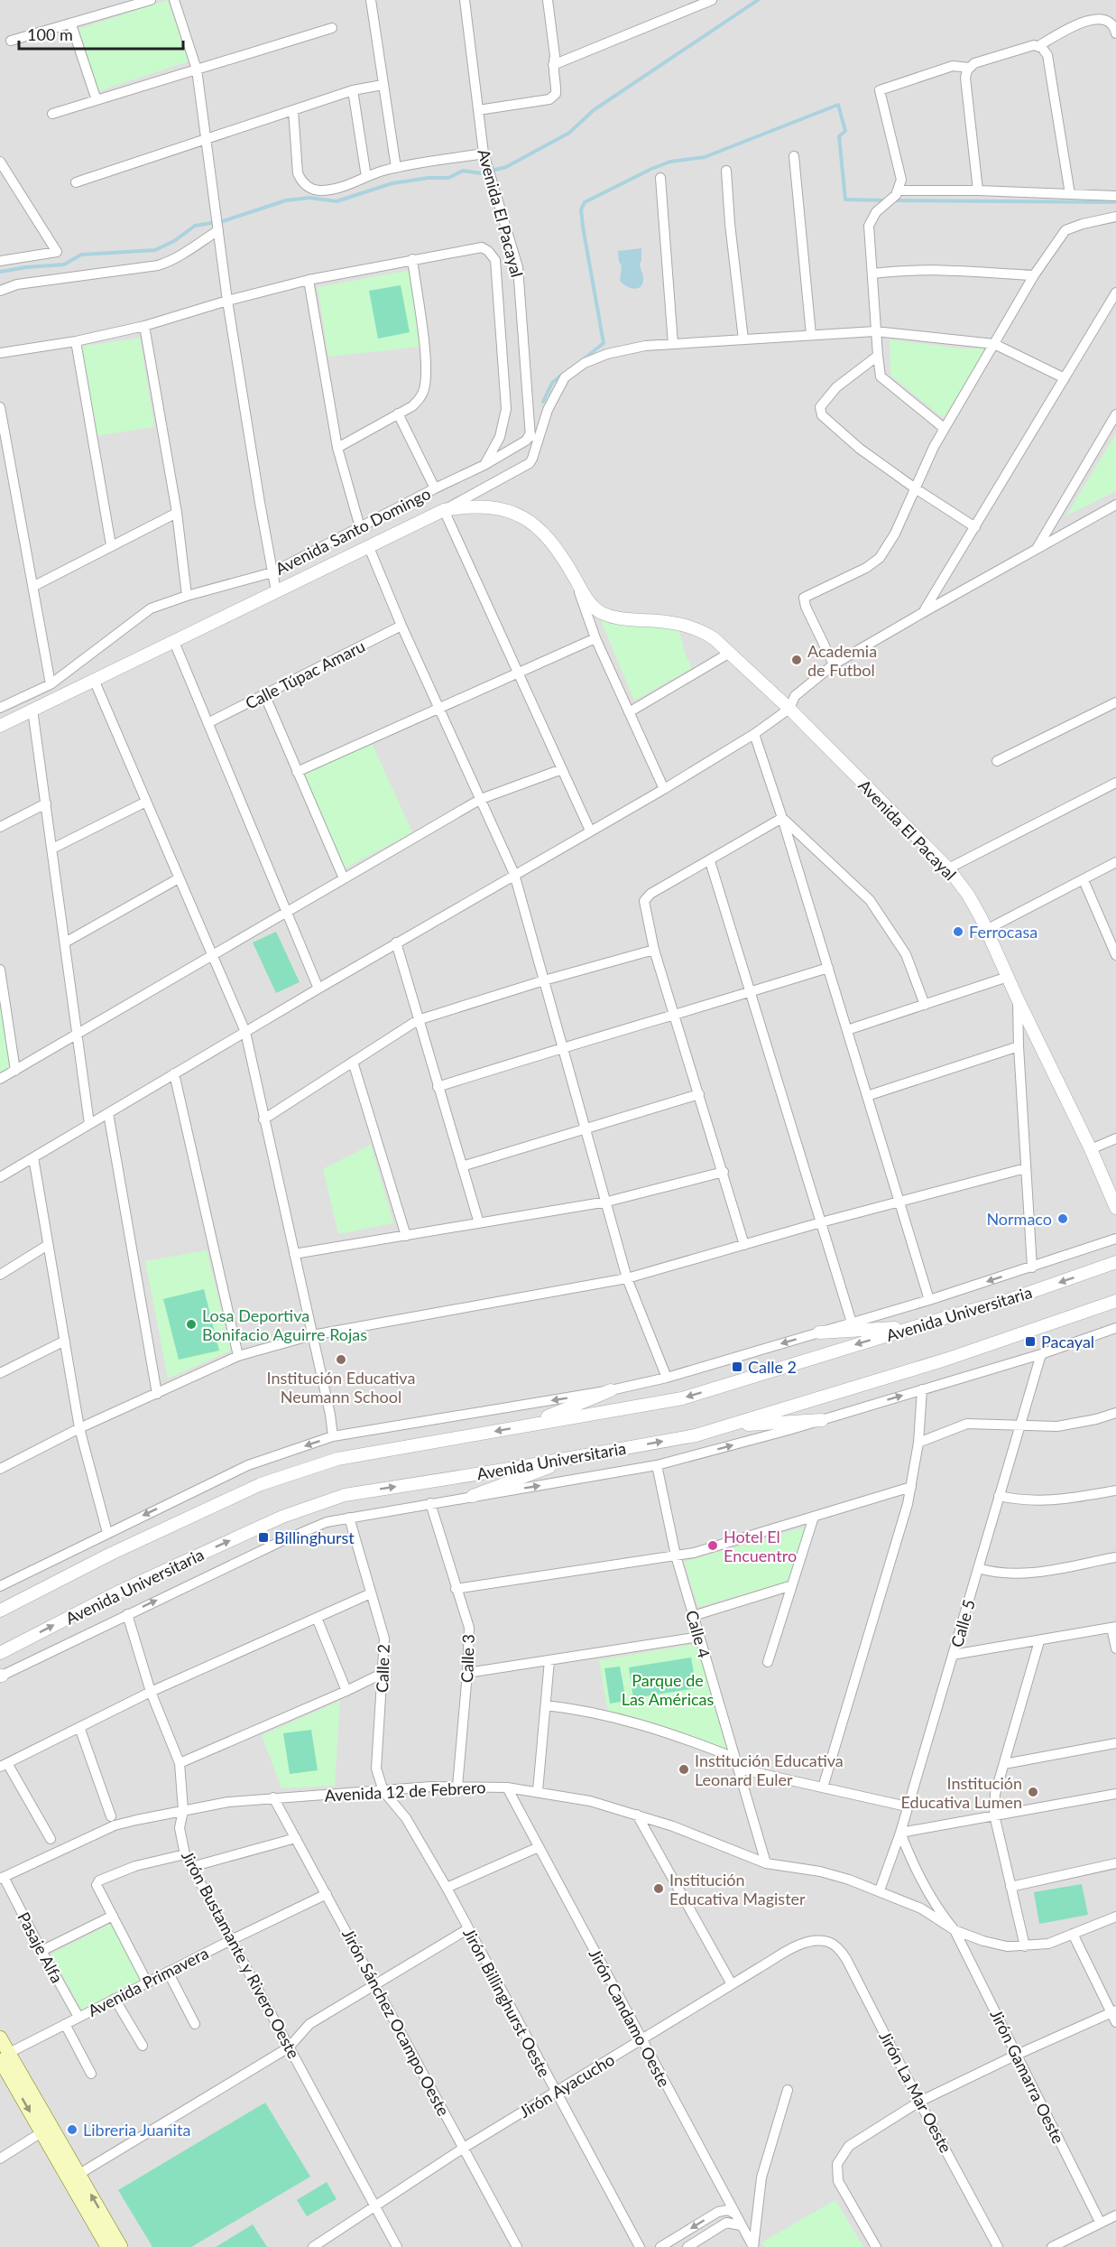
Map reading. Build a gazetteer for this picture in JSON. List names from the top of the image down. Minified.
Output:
{"streets":{"street":["Avenida El Pacayal","Avenida Santo Domingo","Calle Túpac Amaru","Avenida Universitaria","Calle 5","Calle 4","Calle 3","Calle 2","Avenida 12 de Febrero","Pasaje Alfa","Jirón Bustamante y Rivero Oeste","Avenida Primavera","Jirón Billinghurst Oeste","Jirón Candamo Oeste","Jirón Sánchez Ocampo Oeste","Jirón Gamarra Oeste","Jirón Ayacucho","Jirón La Mar Oeste"]},"crossings":[["Avenida El Pacayal","Avenida Santo Domingo"],["Avenida Universitaria","Calle 5"],["Avenida Universitaria","Calle 4"],["Avenida Universitaria","Calle 3"],["Avenida Universitaria","Calle 2"],["Avenida Universitaria","Jirón Bustamante y Rivero Oeste"],["Calle 5","Avenida 12 de Febrero"],["Calle 5","Jirón Gamarra Oeste"],["Calle 4","Avenida 12 de Febrero"],["Calle 3","Avenida 12 de Febrero"],["Calle 2","Avenida 12 de Febrero"],["Calle 2","Jirón Billinghurst Oeste"],["Avenida 12 de Febrero","Pasaje Alfa"],["Avenida 12 de Febrero","Jirón Bustamante y Rivero Oeste"],["Avenida 12 de Febrero","Jirón Billinghurst Oeste"],["Avenida 12 de Febrero","Jirón Candamo Oeste"],["Avenida 12 de Febrero","Jirón Sánchez Ocampo Oeste"],["Avenida 12 de Febrero","Jirón Gamarra Oeste"],["Pasaje Alfa","Avenida Primavera"],["Jirón Bustamante y Rivero Oeste","Avenida Primavera"],["Jirón Bustamante y Rivero Oeste","Jirón Ayacucho"],["Avenida Primavera","Jirón Sánchez Ocampo Oeste"],["Jirón Billinghurst Oeste","Jirón Ayacucho"],["Jirón Candamo Oeste","Jirón Ayacucho"],["Jirón Sánchez Ocampo Oeste","Jirón Ayacucho"],["Jirón Ayacucho","Jirón La Mar Oeste"]],"parks":["Parque de Las Américas"],"places":{"other":["Academia de Futbol","Ferrocasa","Normaco","Losa Deportiva Bonifacio Aguirre Rojas","Institución Educativa Neumann School","Hotel El Encuentro","Institución Educativa Leonard Euler","Institución Educativa Lumen","Institución Educativa Magister","Libreria Juanita"],"transit":["Pacayal","Calle 2","Billinghurst"]},"scale_bar":"100 m"}
